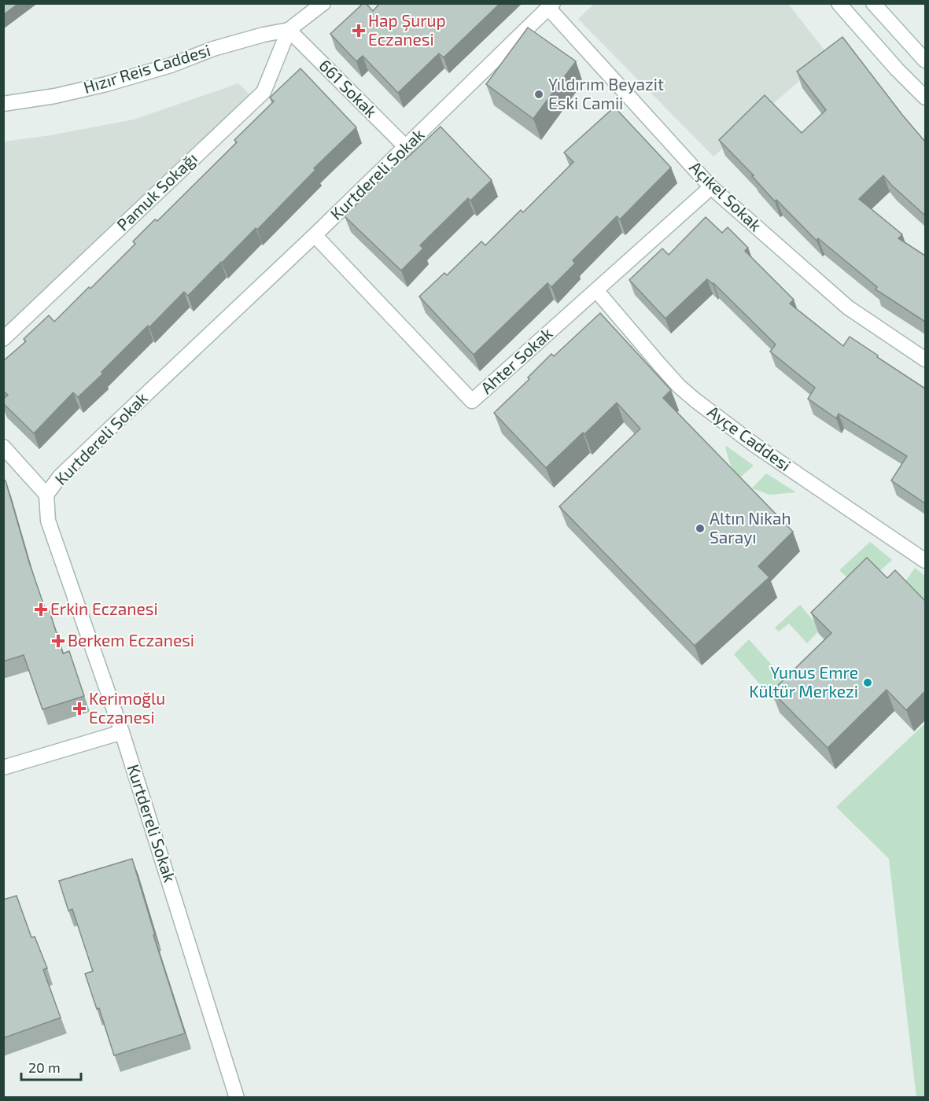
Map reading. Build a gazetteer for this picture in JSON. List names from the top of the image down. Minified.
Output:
{"streets":{"street":["Hızır Reis Caddesi","661 Sokak","Kurtdereli Sokak","Pamuk Sokağı","Açıkel Sokak","Ahter Sokak","Ayçe Caddesi"]},"crossings":[["Hızır Reis Caddesi","661 Sokak"],["Hızır Reis Caddesi","Pamuk Sokağı"],["661 Sokak","Kurtdereli Sokak"],["661 Sokak","Pamuk Sokağı"],["Kurtdereli Sokak","Açıkel Sokak"],["Kurtdereli Sokak","Ahter Sokak"],["Açıkel Sokak","Ahter Sokak"],["Ahter Sokak","Ayçe Caddesi"]],"places":{"health":["Hap Şurup Eczanesi","Erkin Eczanesi","Berkem Eczanesi","Kerimoğlu Eczanesi"],"other":["Yıldırım Beyazit Eski Camii","Altın Nikah Sarayı","Yunus Emre Kültür Merkezi"]},"scale_bar":"20 m"}
